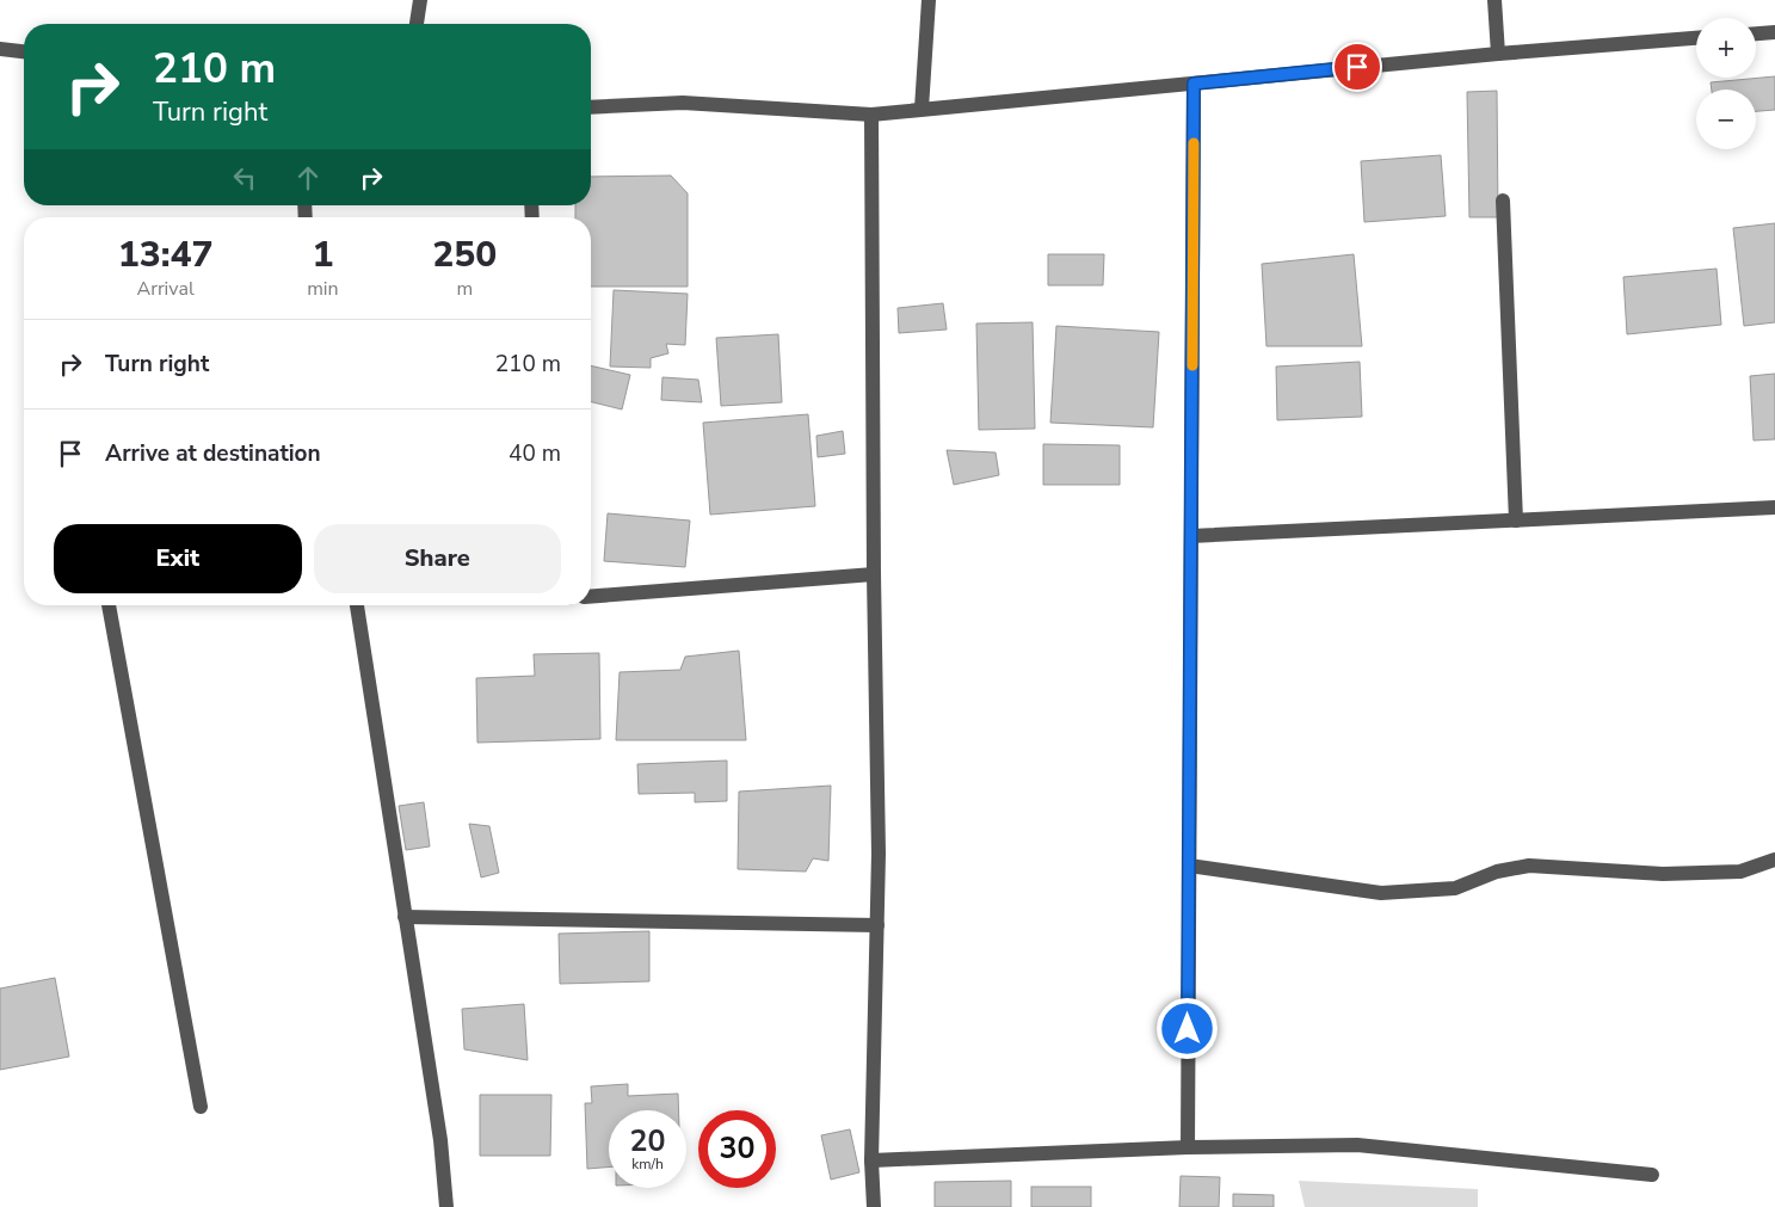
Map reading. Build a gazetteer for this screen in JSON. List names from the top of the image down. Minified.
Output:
{"page":{"map_buttons":["+","−"],"turn":["210 m","Turn right"],"eta":["13:47","Arrival","1","min","250","m"],"list":[{"name":"Turn right","value":"210 m"},{"name":"Arrive at destination","value":"40 m"}],"buttons":["Exit","Share"],"speed":"20 km/h","limit":"30"}}
